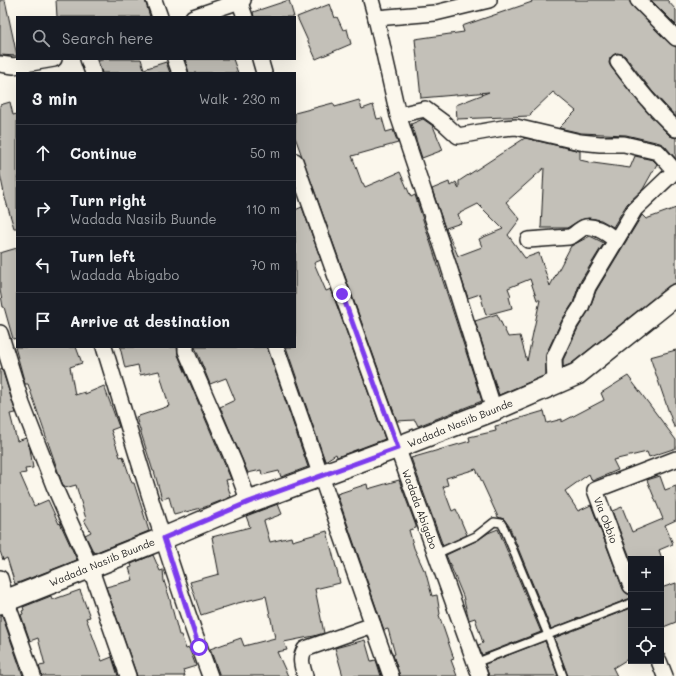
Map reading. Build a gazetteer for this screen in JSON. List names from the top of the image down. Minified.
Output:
{"streets":{"street":["Wadada Nasiib Buunde","Wadada Abigabo","Via Obbio"]},"crossings":[["Wadada Nasiib Buunde","Wadada Abigabo"]],"page":{"search":"Search here","heading":["3 min","Walk · 230 m"],"list":[["Continue","50 m"],["Turn right","Wadada Nasiib Buunde","110 m"],["Turn left","Wadada Abigabo","70 m"],"Arrive at destination"],"map_buttons":["+","−"]}}
